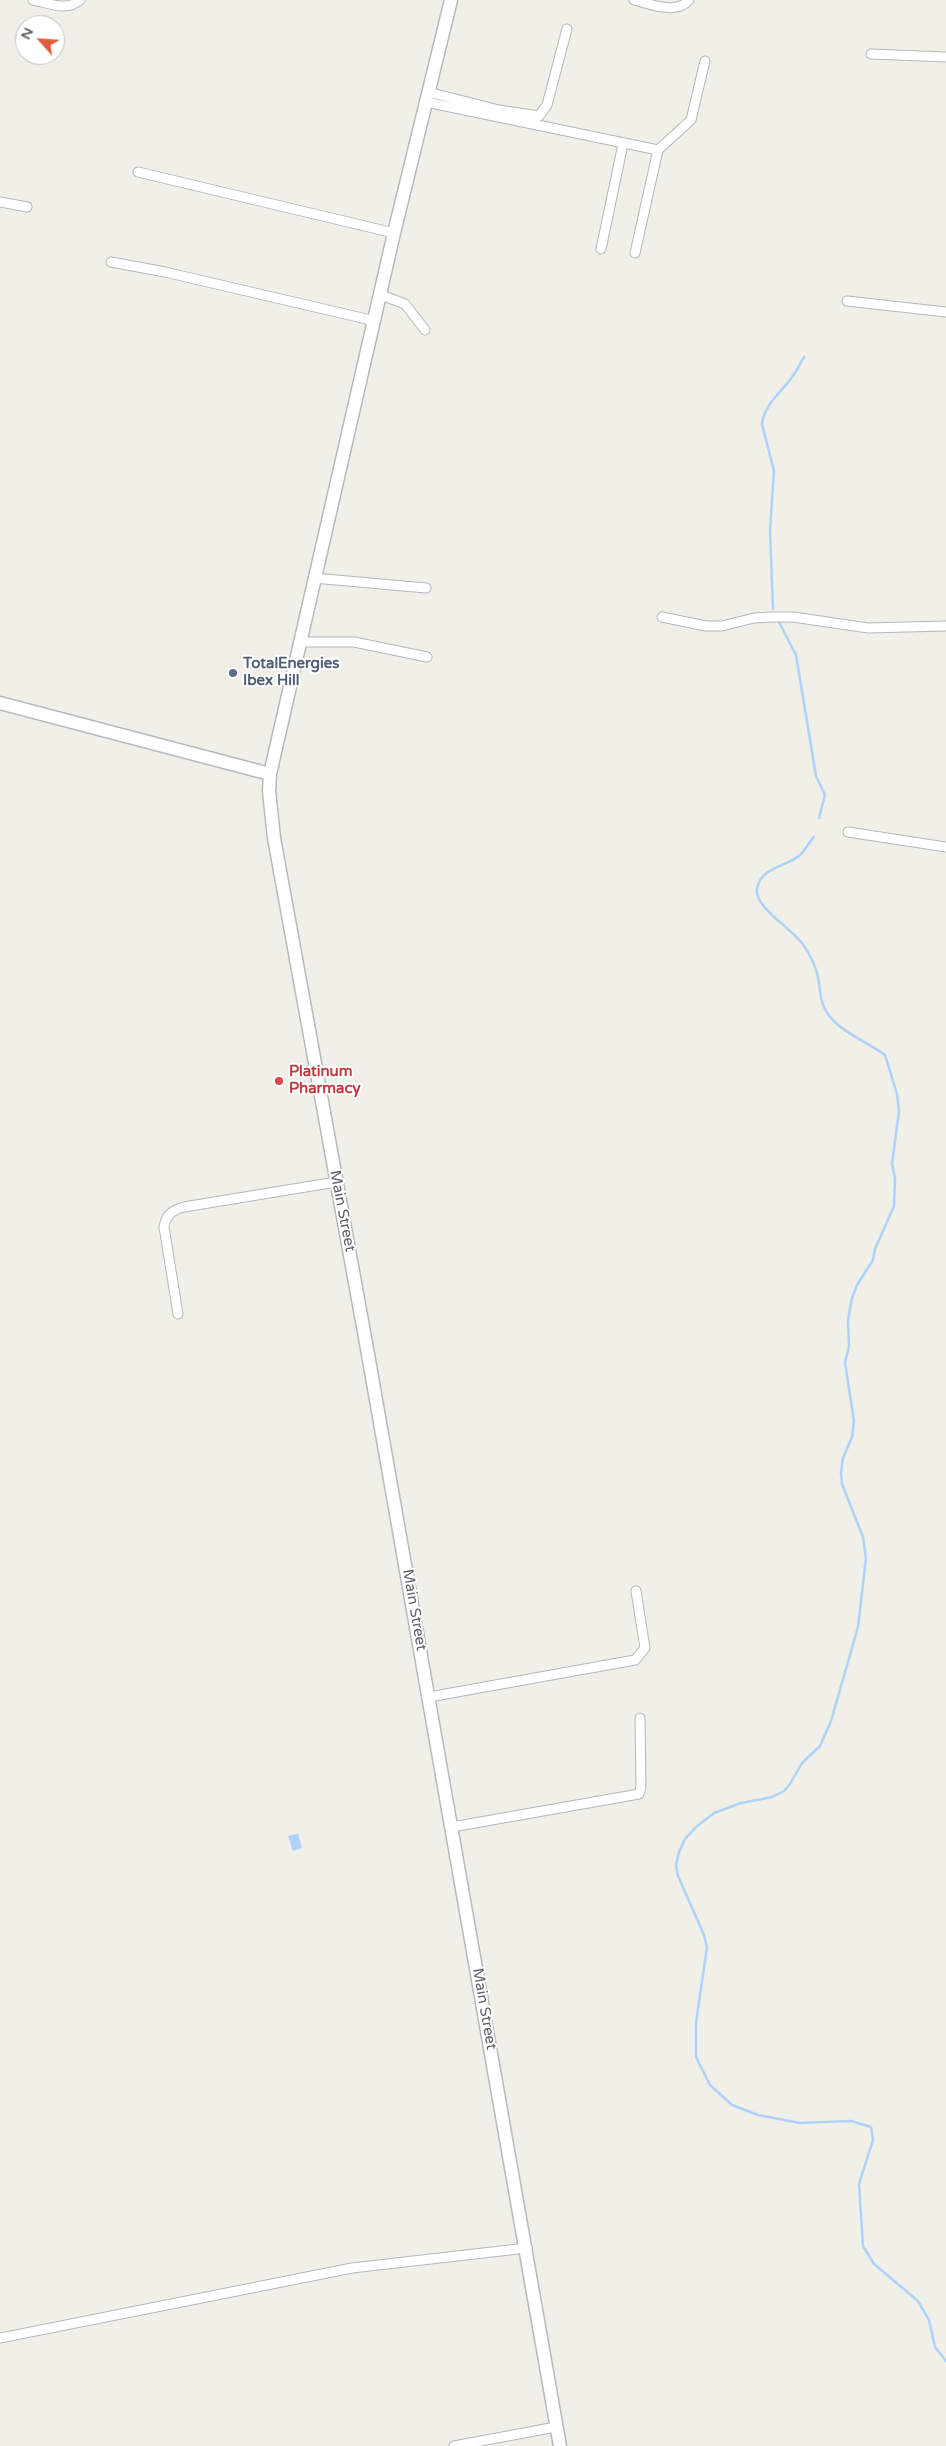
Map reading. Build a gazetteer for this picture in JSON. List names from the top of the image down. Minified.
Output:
{"streets":{"main road":["Main Street"]},"places":["TotalEnergies Ibex Hill","Platinum Pharmacy"],"north":"top left"}
